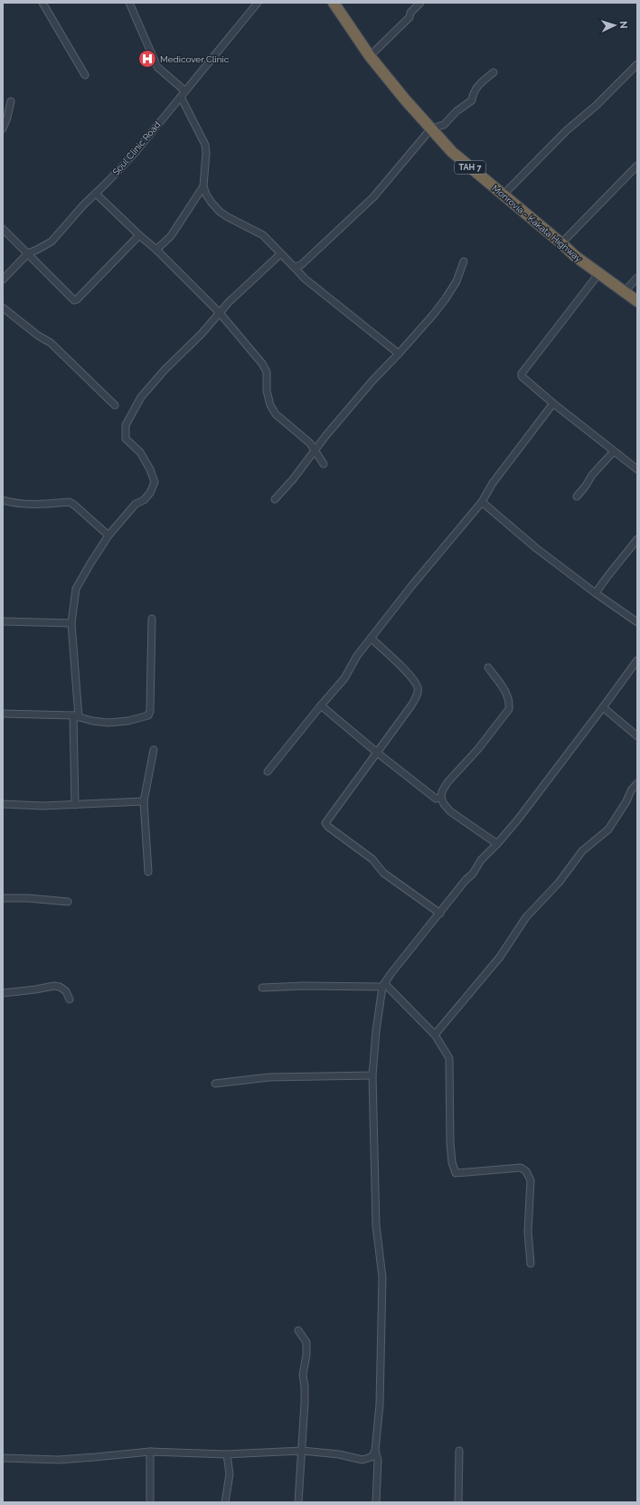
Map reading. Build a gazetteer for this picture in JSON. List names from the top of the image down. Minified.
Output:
{"streets":{"highway":["TAH 7","Monrovia - Kakata Highway"],"street":["Soul Clinic Road"]},"places":{"hospital":["Medicover Clinic"]},"north":"right"}
